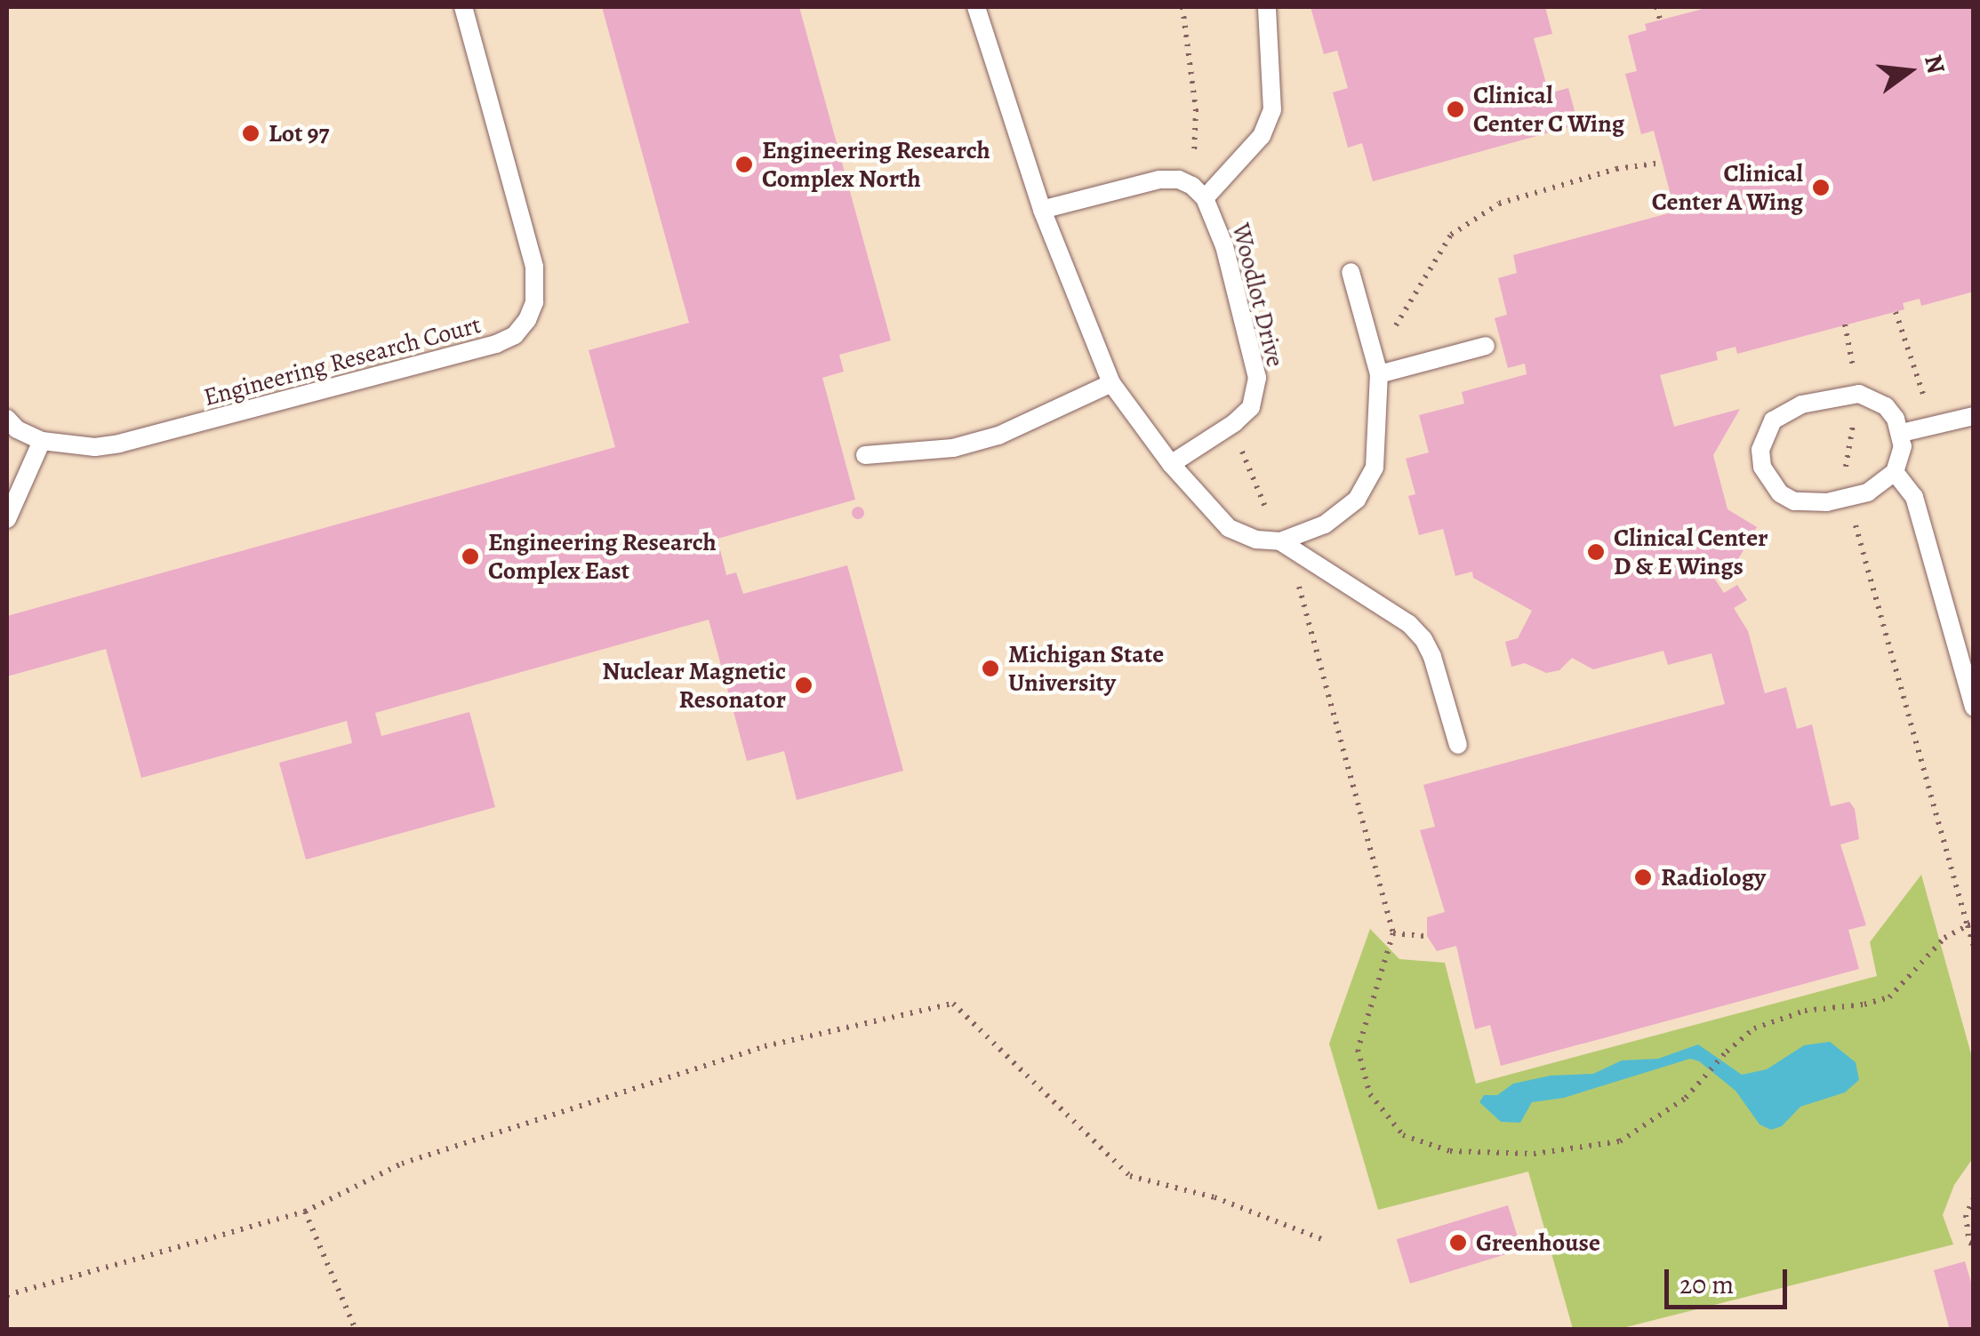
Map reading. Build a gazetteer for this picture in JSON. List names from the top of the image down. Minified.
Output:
{"streets":{"lane":["Woodlot Drive","Engineering Research Court"]},"places":["Clinical Center C Wing","Lot 97","Engineering Research Complex North","Clinical Center A Wing","Clinical Center D & E Wings","Engineering Research Complex East","Michigan State University","Nuclear Magnetic Resonator","Radiology","Greenhouse"],"scale_bar":"20 m","north":"right"}
